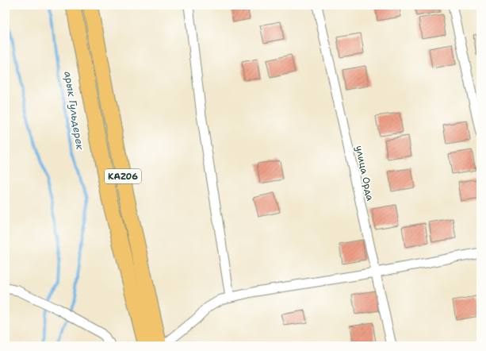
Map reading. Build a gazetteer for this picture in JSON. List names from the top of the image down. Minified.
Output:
{"streets":{"highway":["KАZ06"],"street":["улица Орда"]},"water":["арык Гульдерек"]}
